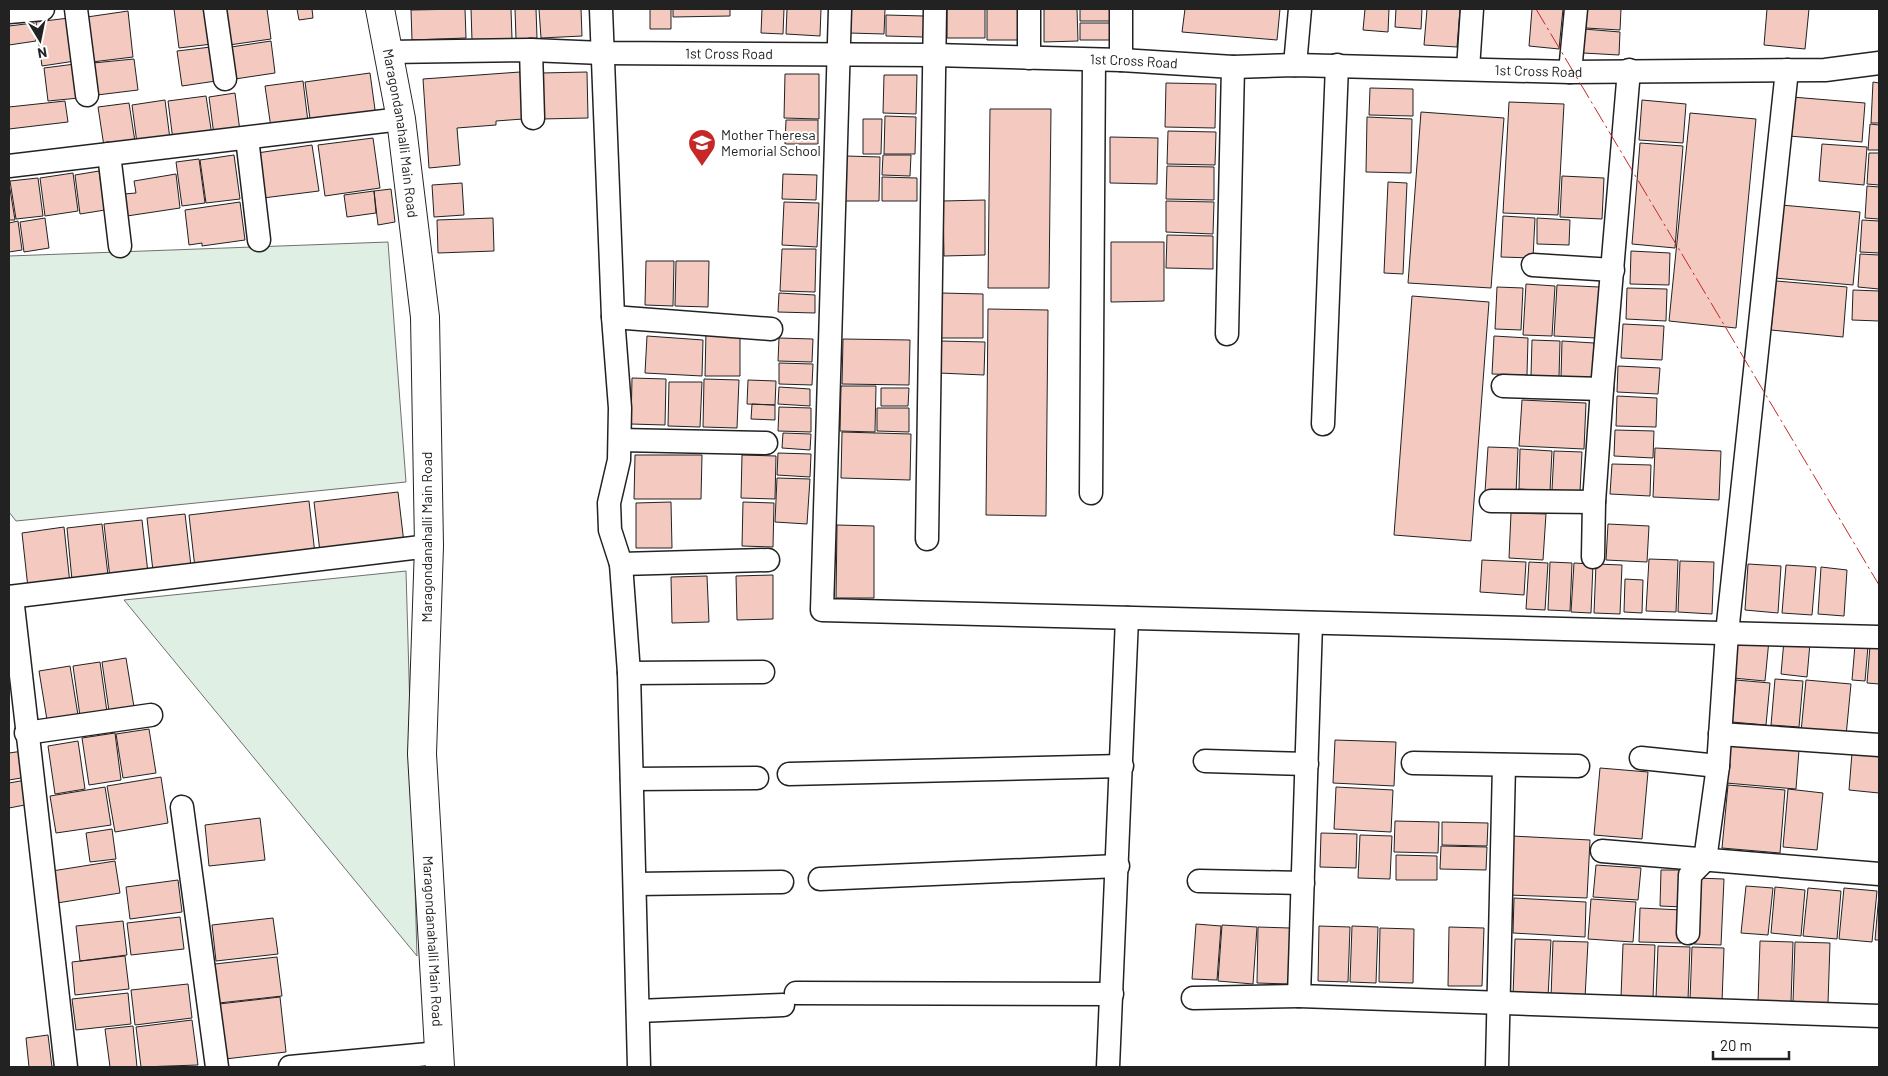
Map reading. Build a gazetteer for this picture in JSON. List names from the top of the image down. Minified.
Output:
{"streets":{"street":["1st Cross Road","Maragondanahalli Main Road"]},"crossings":[["1st Cross Road","Maragondanahalli Main Road"]],"places":{"school or university":["Mother Theresa Memorial School"]},"scale_bar":"20 m","north":"bottom"}
